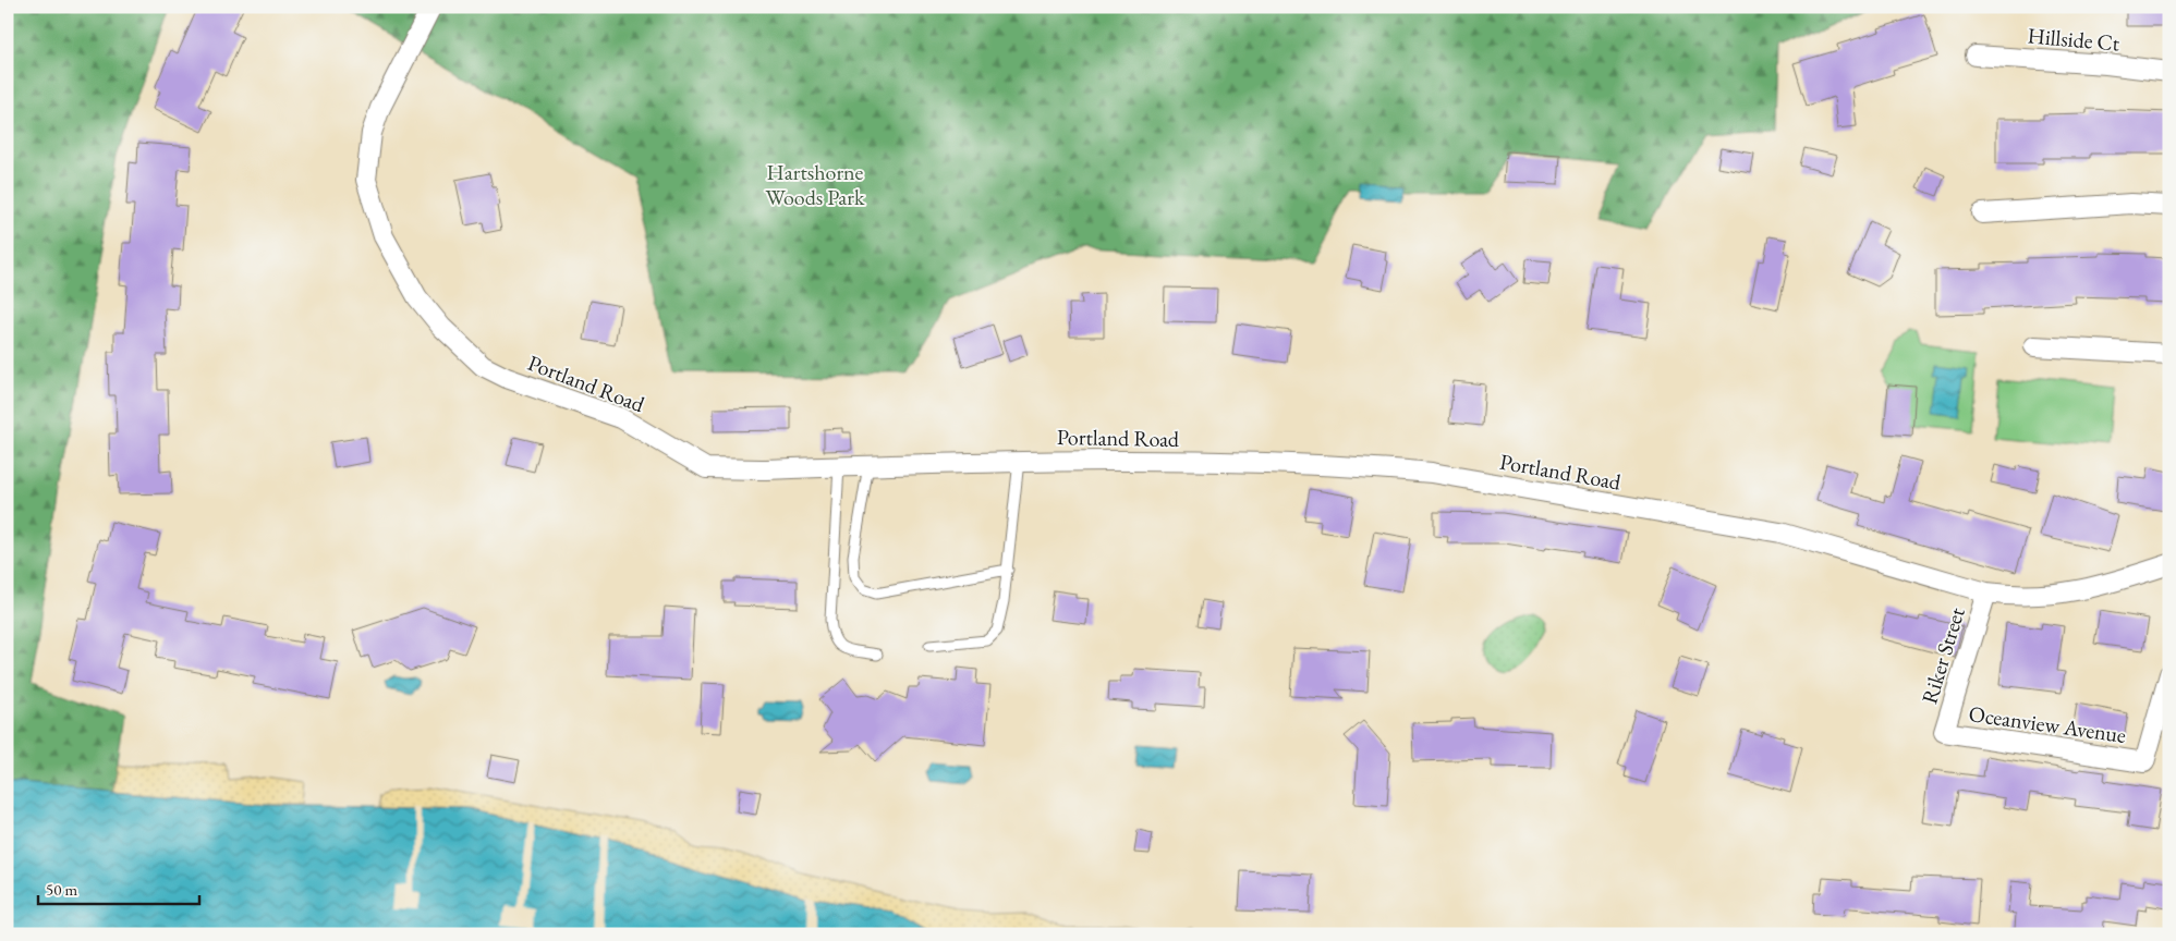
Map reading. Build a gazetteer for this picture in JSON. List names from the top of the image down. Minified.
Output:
{"streets":{"street":["Hillside Ct","Portland Road","Riker Street","Oceanview Avenue"]},"crossings":[["Portland Road","Riker Street"],["Riker Street","Oceanview Avenue"]],"parks":["Hartshorne Woods Park"],"scale_bar":"50 m"}
